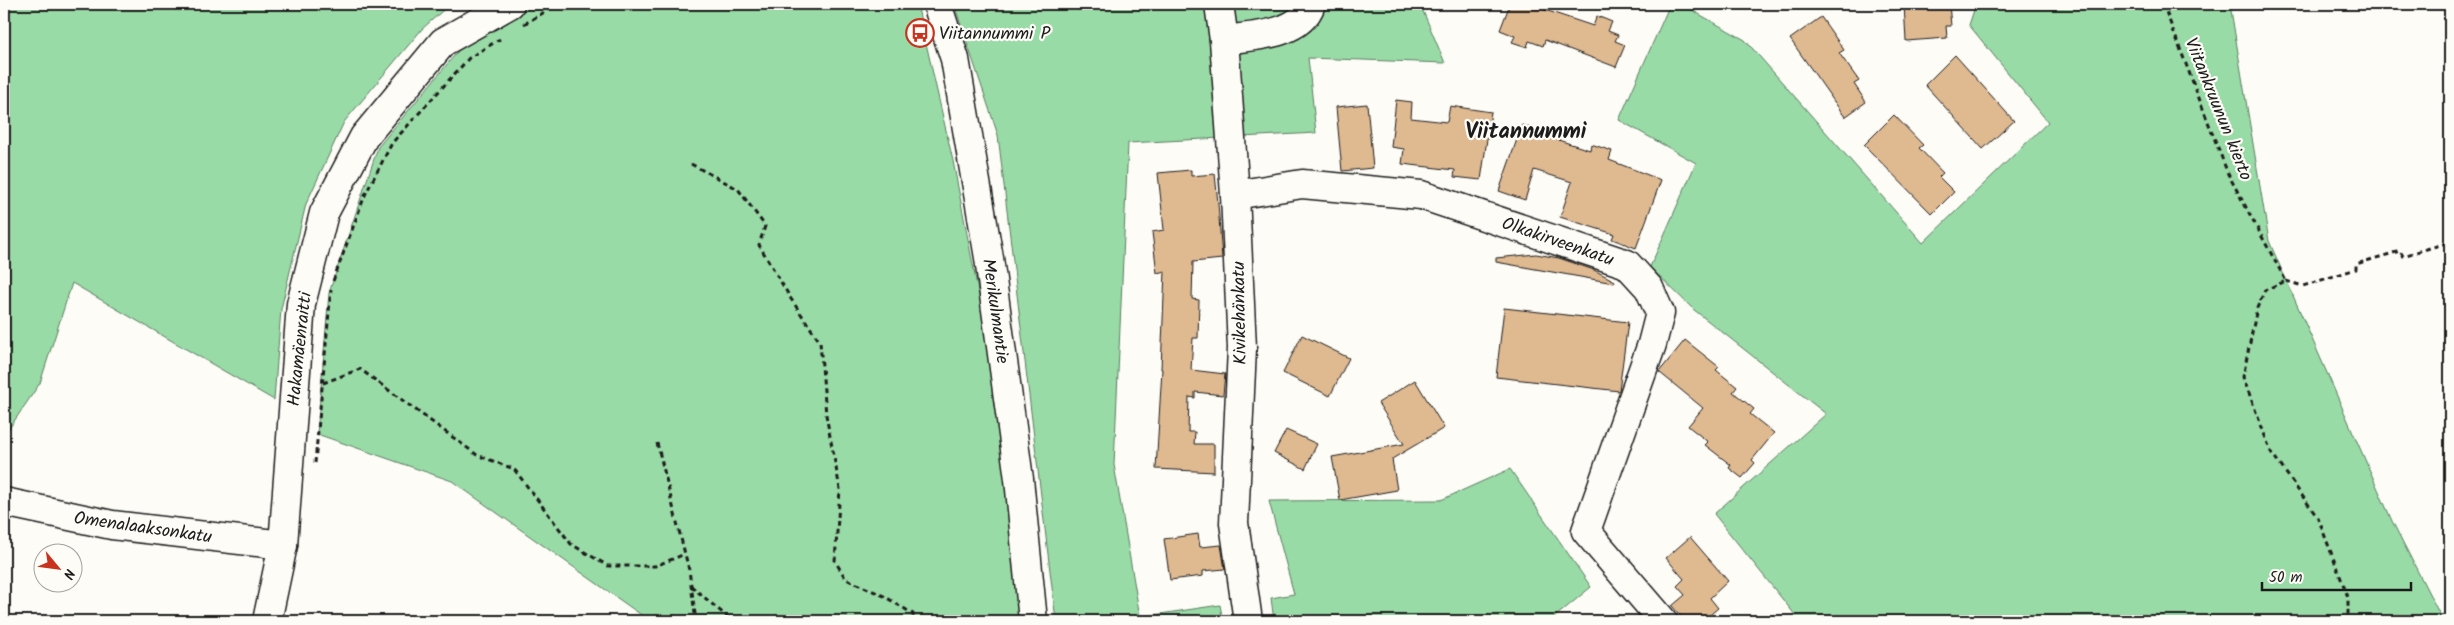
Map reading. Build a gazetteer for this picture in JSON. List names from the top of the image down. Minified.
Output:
{"streets":{"street":["Olkakirveenkatu","Merikulmantie","Kivikehänkatu","Hakamäenraitti","Omenalaaksonkatu"],"path":["Viitankruunun kierto"]},"crossings":[["Olkakirveenkatu","Kivikehänkatu"],["Hakamäenraitti","Omenalaaksonkatu"]],"districts":["Viitannummi"],"places":{"bus stop":["Viitannummi P"]},"scale_bar":"50 m","north":"bottom right"}
